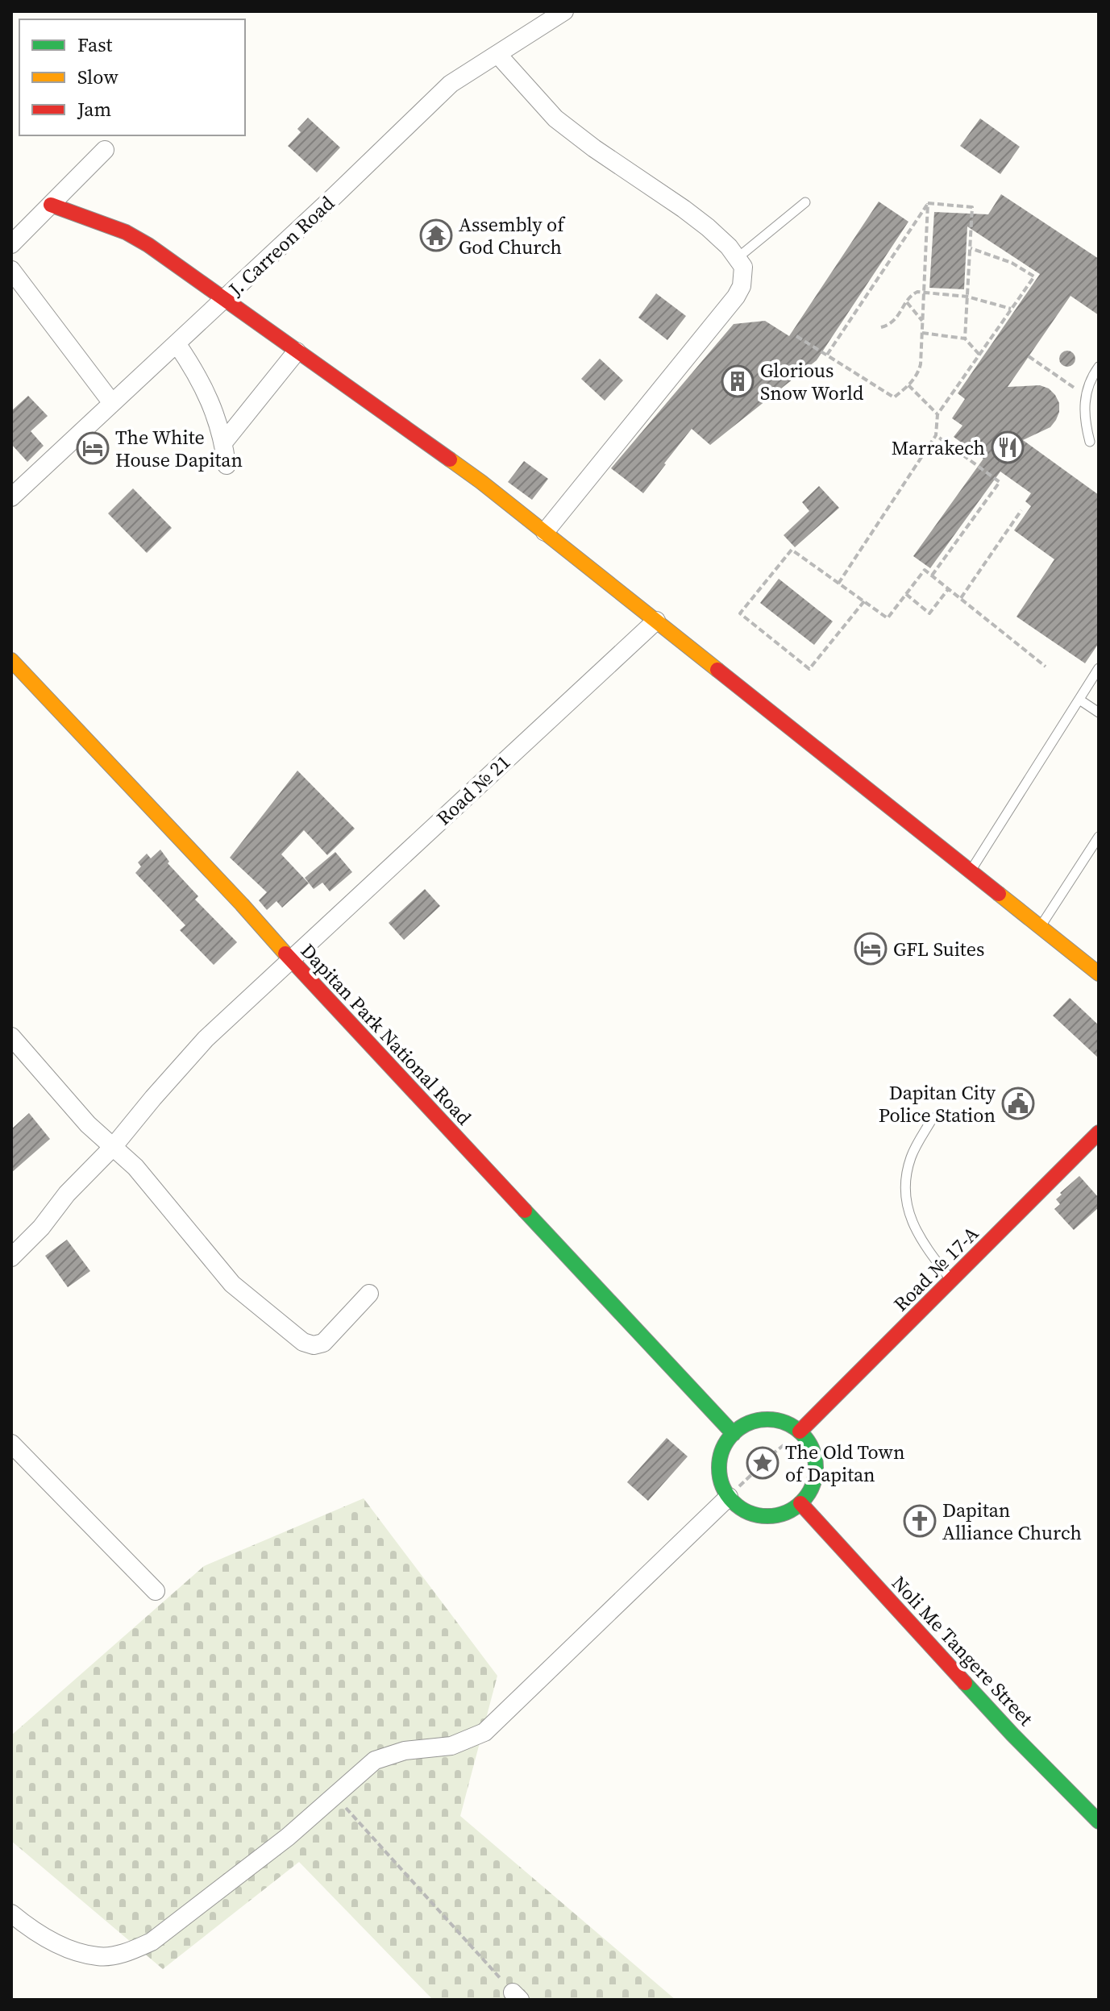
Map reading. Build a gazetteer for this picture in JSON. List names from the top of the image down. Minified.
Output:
{"streets":{"main road":["Dapitan Park National Road","Road № 17-A","Noli Me Tangere Street"],"street":["J. Carreon Road","Road № 21"]},"crossings":[["Road № 21","Dapitan Park National Road"]],"places":{"temple":["Assembly of God Church"],"building":["Glorious Snow World"],"restaurant":["Marrakech"],"hotel":["The White House Dapitan","GFL Suites"],"public building":["Dapitan City Police Station"],"place":["The Old Town of Dapitan"],"church":["Dapitan Alliance Church"]},"legend":["Fast","Slow","Jam"]}
